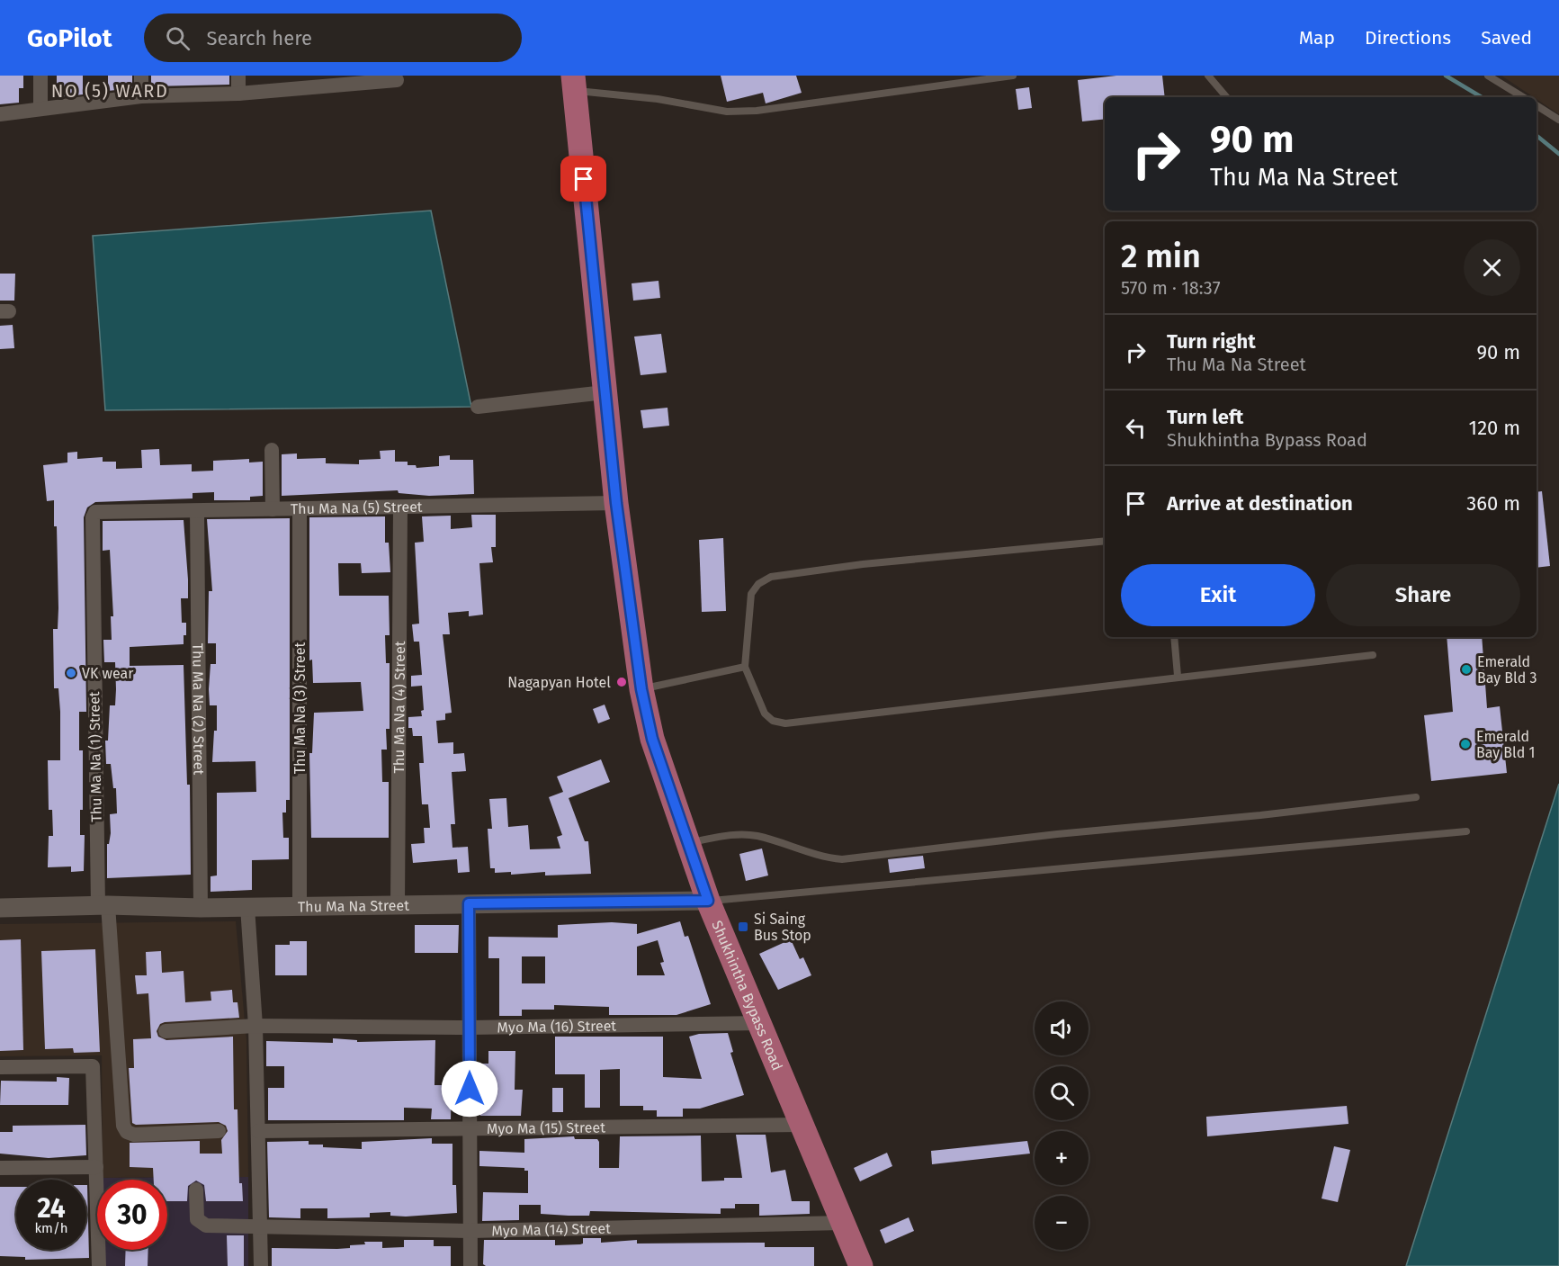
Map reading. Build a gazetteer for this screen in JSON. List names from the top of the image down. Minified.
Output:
{"streets":{"main road":["Shukhintha Bypass Road"],"street":["Thu Ma Na (5) Street","Thu Ma Na (4) Street","Thu Ma Na (3) Street","Thu Ma Na (2) Street","Thu Ma Na (1) Street","Thu Ma Na Street","Myo Ma (16) Street","Myo Ma (15) Street","Myo Ma (14) Street"]},"crossings":[["Thu Ma Na (5) Street","Thu Ma Na (4) Street"],["Thu Ma Na (5) Street","Thu Ma Na (3) Street"],["Thu Ma Na (5) Street","Thu Ma Na (2) Street"],["Thu Ma Na (5) Street","Thu Ma Na (1) Street"],["Thu Ma Na (5) Street","Shukhintha Bypass Road"],["Thu Ma Na (4) Street","Thu Ma Na Street"],["Thu Ma Na (3) Street","Thu Ma Na Street"],["Thu Ma Na (2) Street","Thu Ma Na Street"],["Thu Ma Na (1) Street","Thu Ma Na Street"],["Thu Ma Na Street","Shukhintha Bypass Road"],["Shukhintha Bypass Road","Myo Ma (16) Street"],["Shukhintha Bypass Road","Myo Ma (15) Street"],["Shukhintha Bypass Road","Myo Ma (14) Street"]],"districts":["NO (5) WARD"],"places":{"other":["Emerald Bay Bld 3","VK wear","Nagapyan Hotel","Emerald Bay Bld 1"],"transit":["Si Saing Bus Stop"]},"page":{"header":"GoPilot","search":"Search here","nav":["Map","Directions","Saved"],"turn":["90 m","Thu Ma Na Street"],"heading":["2 min","570 m · 18:37"],"list":[{"name":"Turn right","note":"Thu Ma Na Street","value":"90 m"},{"name":"Turn left","note":"Shukhintha Bypass Road","value":"120 m"},{"name":"Arrive at destination","value":"360 m"}],"buttons":["Exit","Share"],"map_buttons":["+","−"],"speed":"24 km/h","limit":"30"}}
